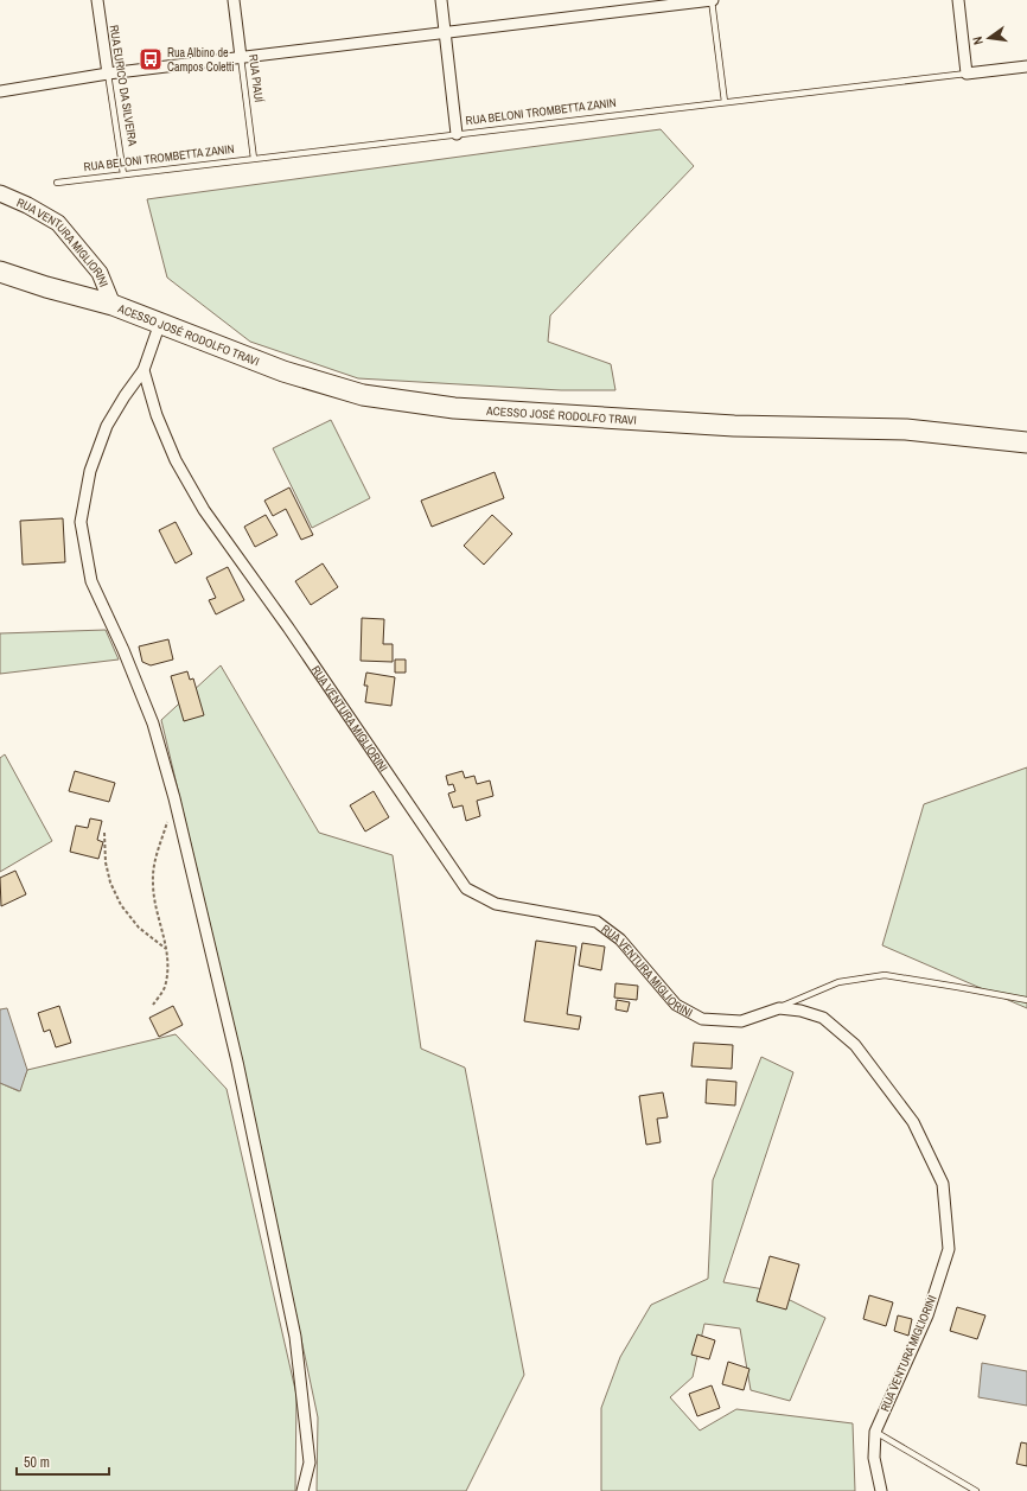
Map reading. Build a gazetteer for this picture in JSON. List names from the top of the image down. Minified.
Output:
{"streets":{"highway":["ACESSO JOSÉ RODOLFO TRAVI"],"street":["RUA PIAUÍ","RUA EURICO DA SILVEIRA","RUA BELONI TROMBETTA ZANIN","RUA VENTURA MIGLIORINI"]},"crossings":[["RUA PIAUÍ","RUA BELONI TROMBETTA ZANIN"],["RUA EURICO DA SILVEIRA","RUA BELONI TROMBETTA ZANIN"],["RUA VENTURA MIGLIORINI","ACESSO JOSÉ RODOLFO TRAVI"]],"places":{"bus stop":["Rua Albino de Campos Coletti"]},"scale_bar":"50 m","north":"left"}
